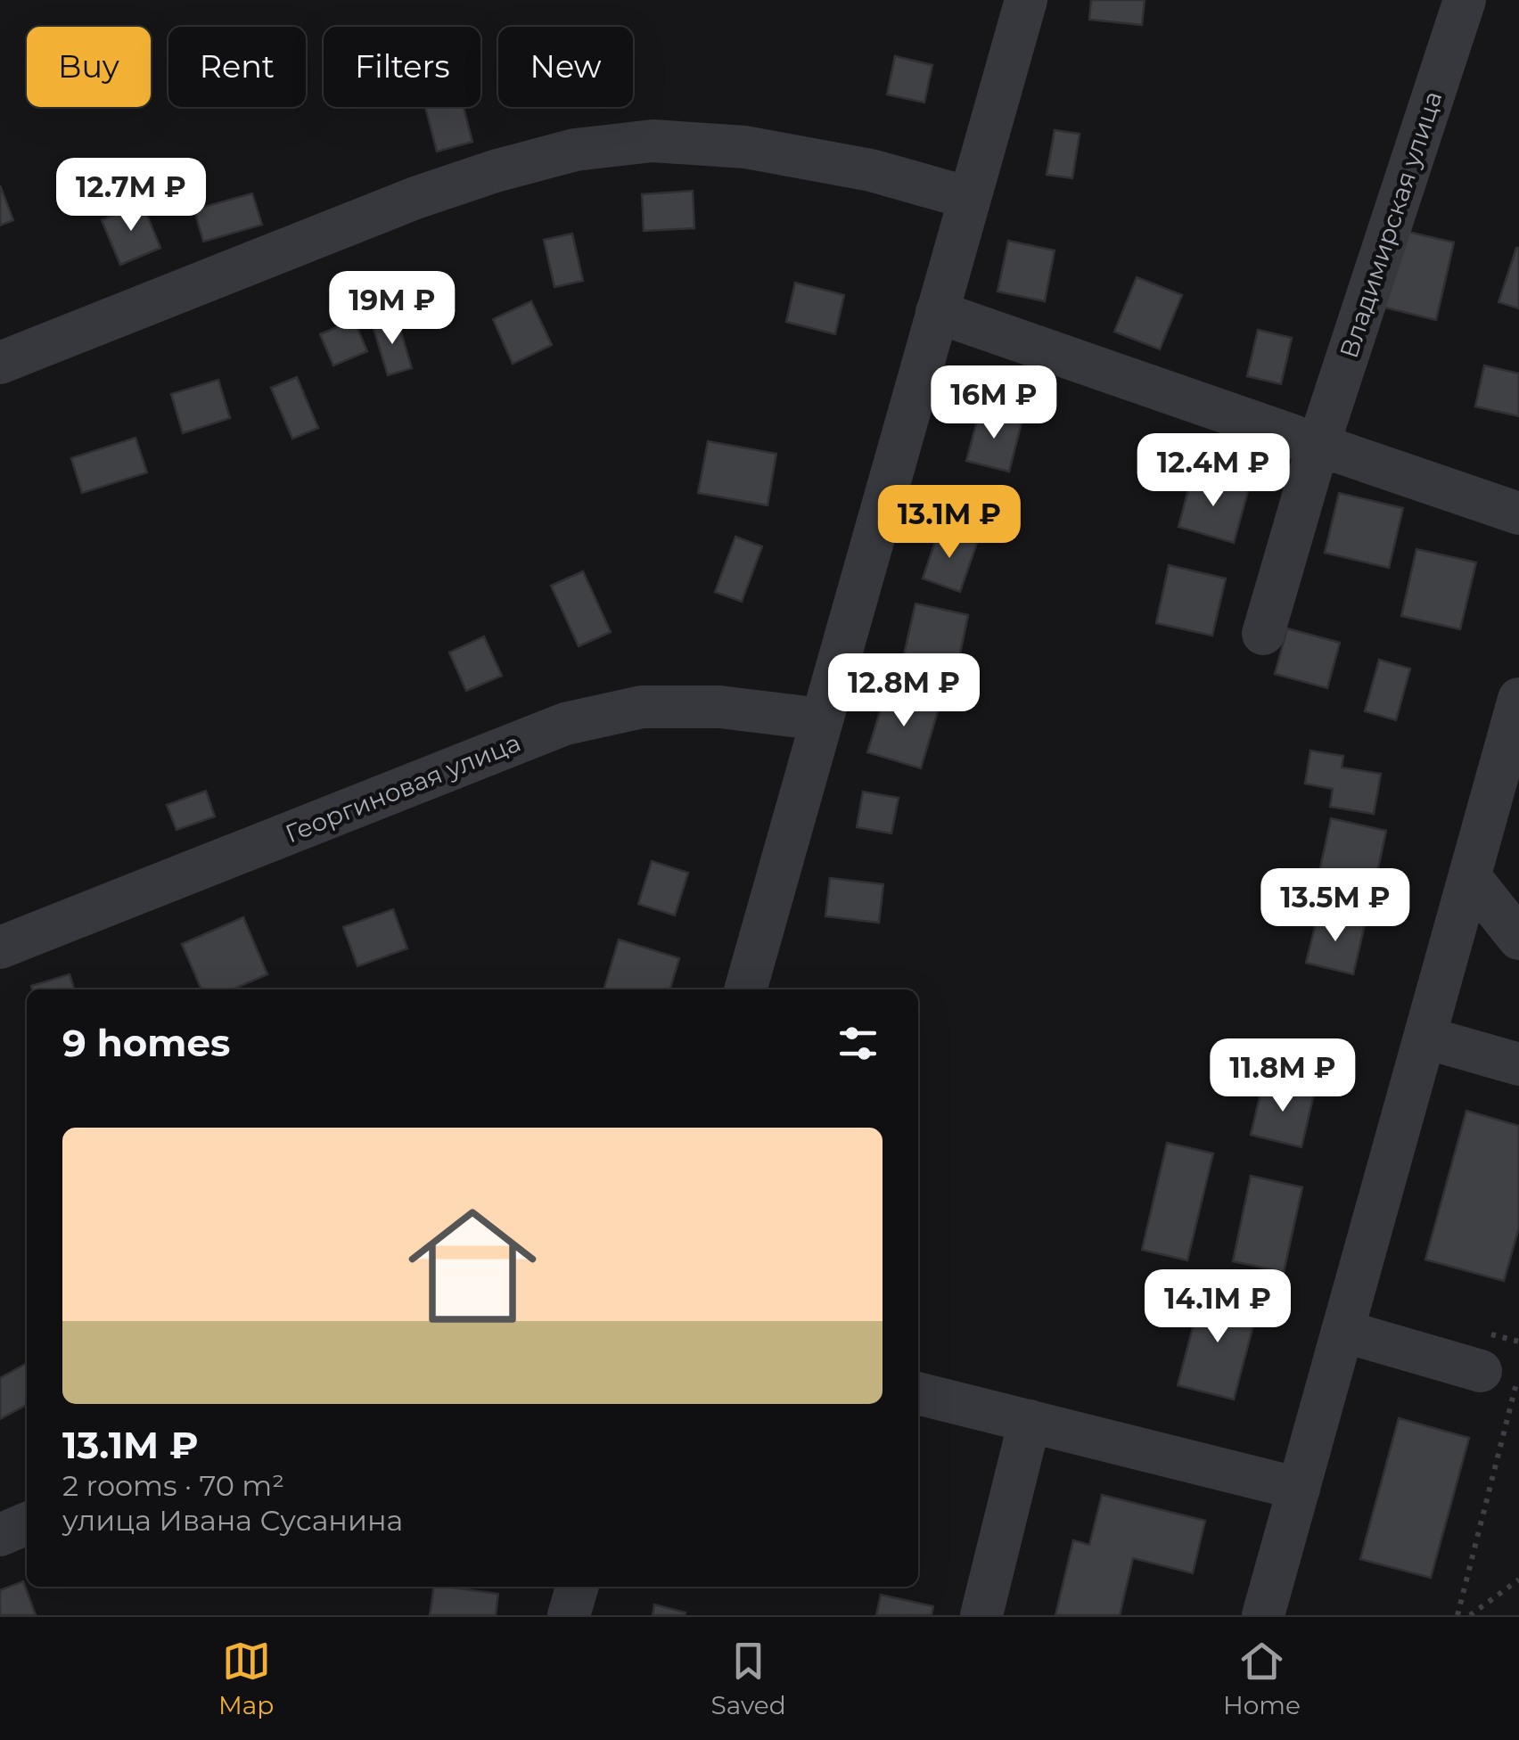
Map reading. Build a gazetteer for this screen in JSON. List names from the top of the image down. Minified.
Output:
{"streets":{"street":["Владимирская улица","Георгиновая улица"]},"page":{"chip":["Buy","Rent","Filters","New"],"price":["12.7M ₽","19M ₽","16M ₽","12.4M ₽","13.1M ₽","12.8M ₽","13.5M ₽","11.8M ₽","14.1M ₽"],"heading":"9 homes","list":[{"name":"13.1M ₽","note":"2 rooms · 70 m² · улица Ивана Сусанина"}],"tabs":["Map","Saved","Home"]}}
